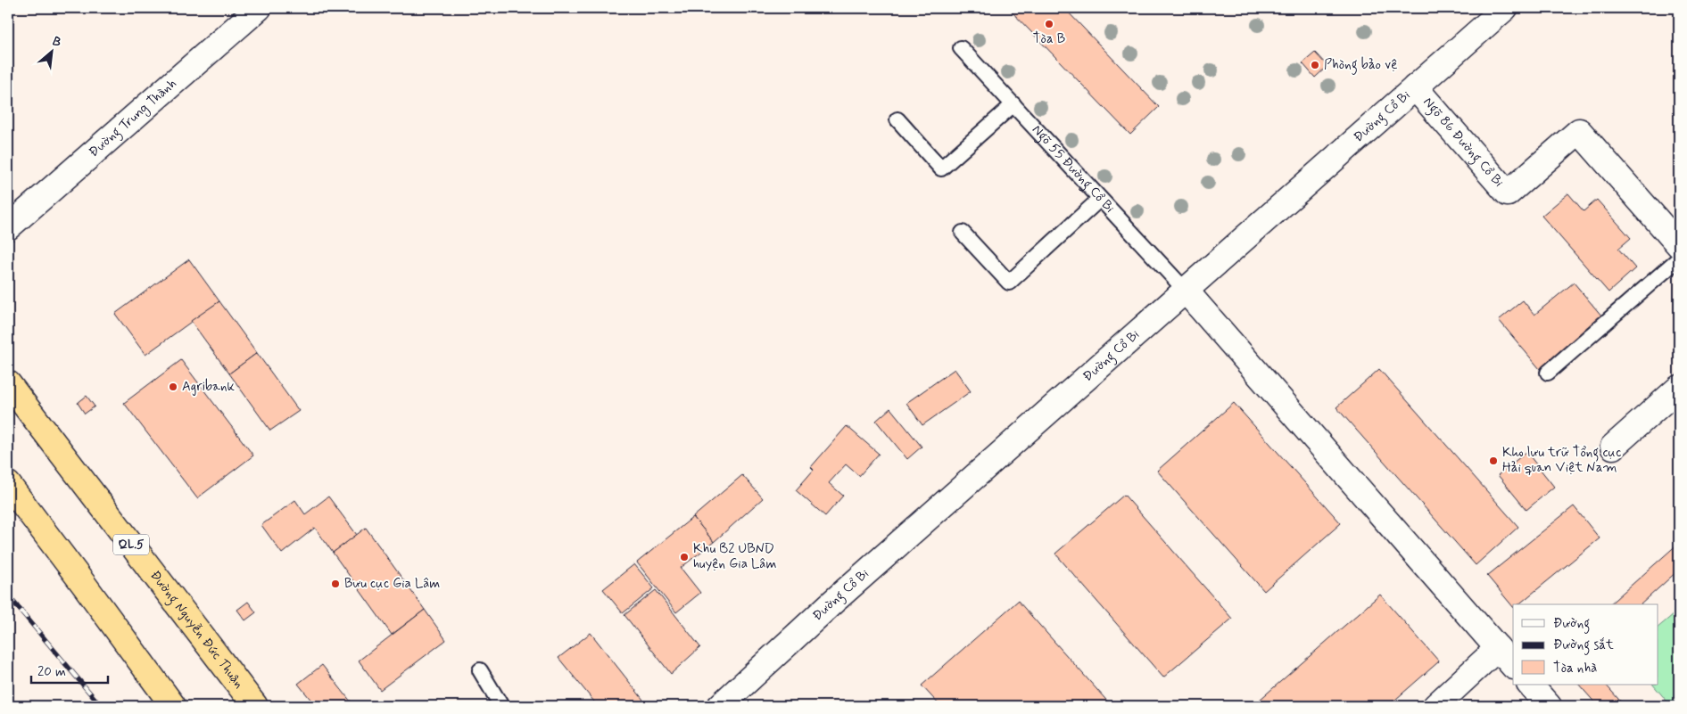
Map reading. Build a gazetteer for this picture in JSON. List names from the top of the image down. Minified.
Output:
{"streets":{"highway":["QL.5","Đường Nguyễn Đức Thuận"],"street":["Đường Cổ Bi","Đường Trung Thành","Ngõ 86 Đường Cổ Bi"],"lane":["Ngõ 55 Đường Cổ Bi"]},"crossings":[["Đường Cổ Bi","Ngõ 86 Đường Cổ Bi"],["Đường Cổ Bi","Ngõ 55 Đường Cổ Bi"]],"places":["Tòa B","Phòng bảo vệ","Agribank","Kho lưu trữ Tổng cục Hải quan Việt Nam","Khu B2 UBND huyện Gia Lâm","Bưu cục Gia Lâm"],"legend":["Đường","Đường sắt","Tòa nhà"],"scale_bar":"20 m","north":"top right"}
